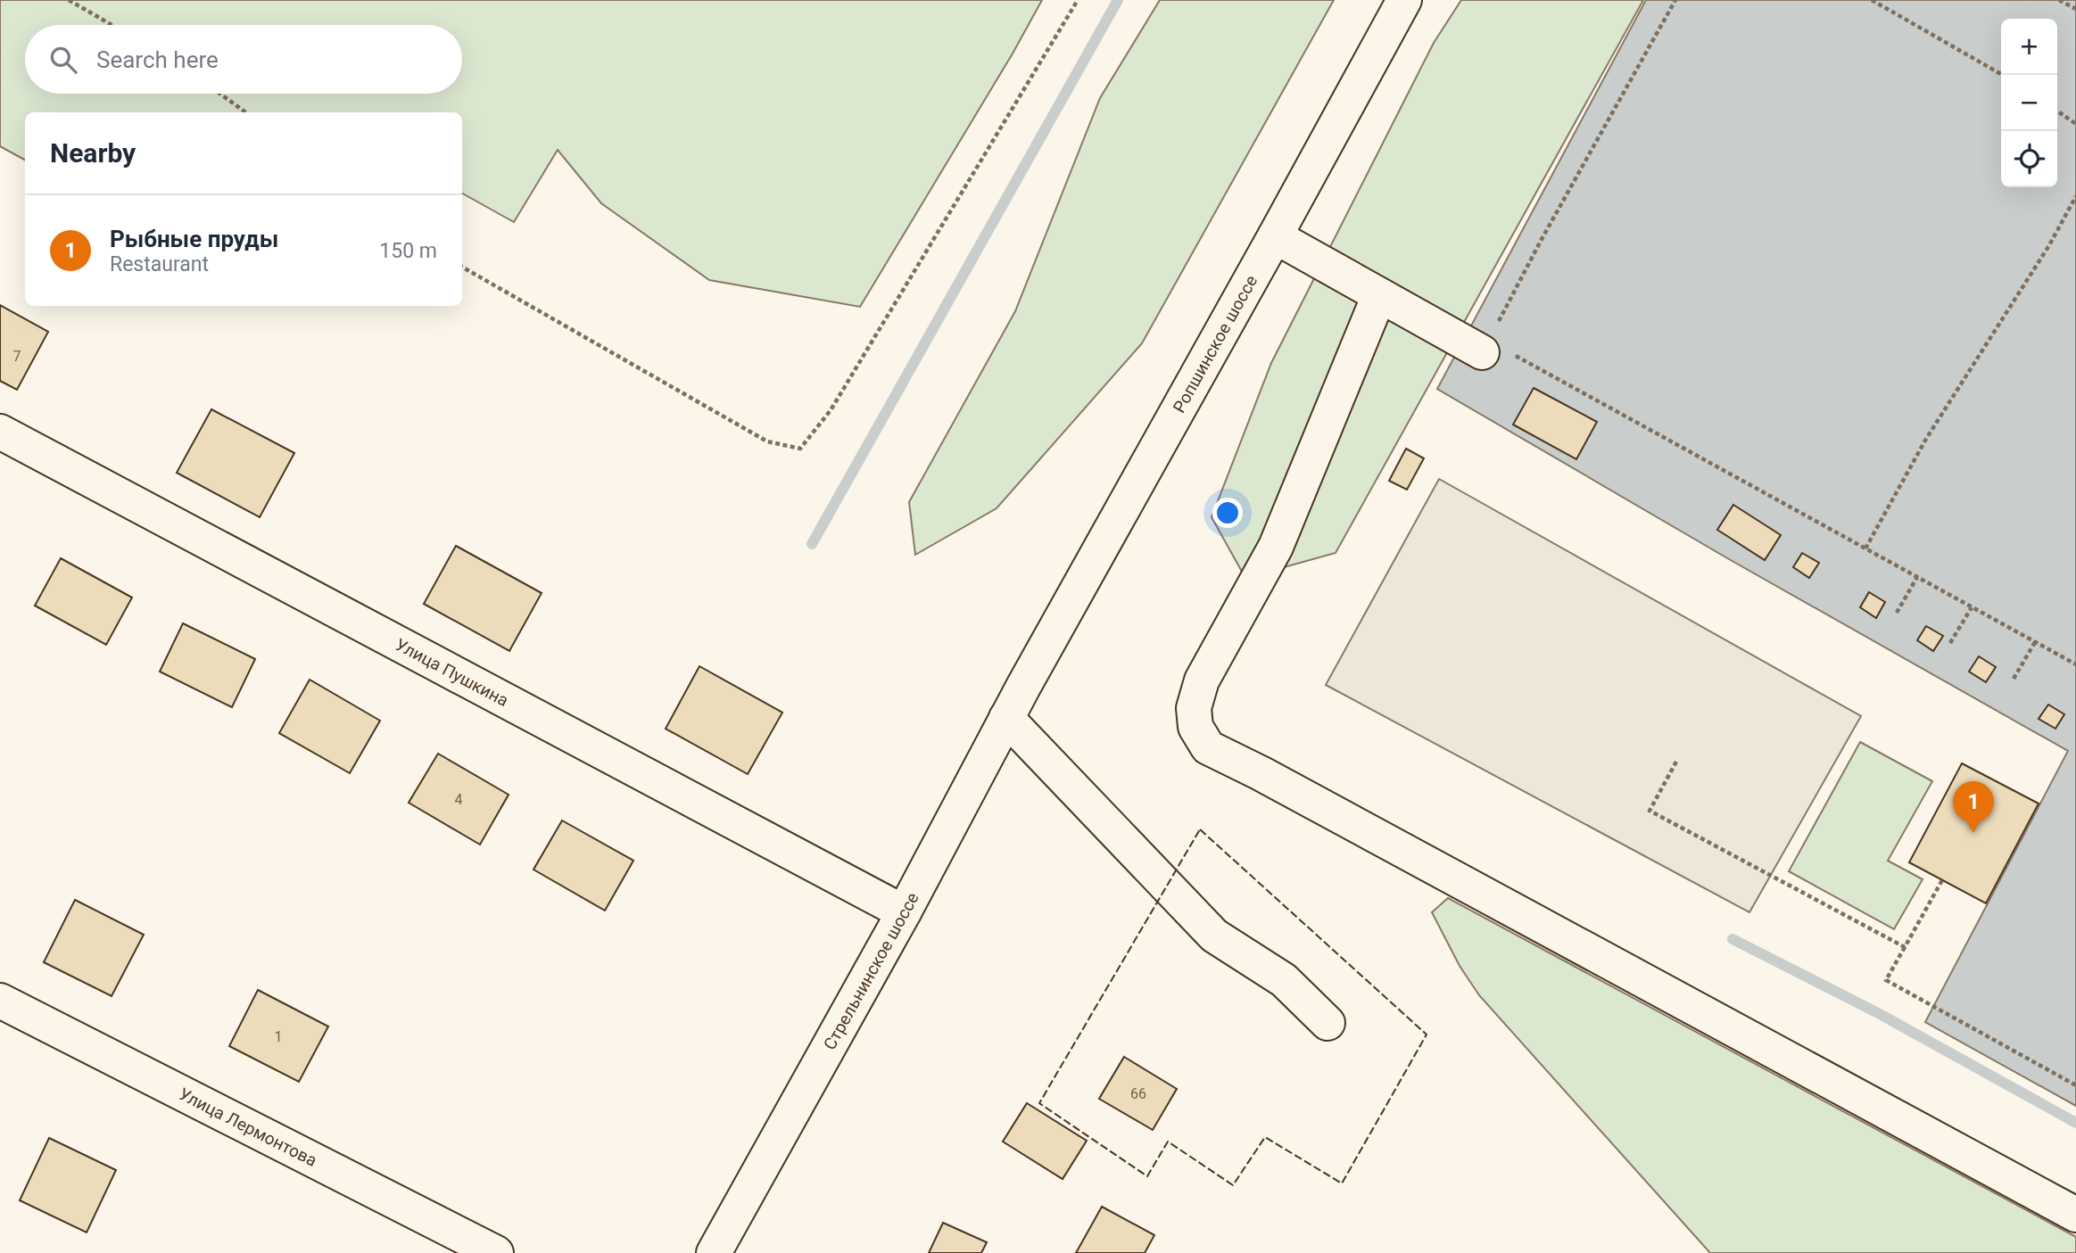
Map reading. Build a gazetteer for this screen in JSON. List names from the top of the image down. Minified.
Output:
{"streets":{"street":["Ропшинское шоссе","Улица Пушкина","Стрельнинское шоссе","Улица Лермонтова"]},"crossings":[["Ропшинское шоссе","Стрельнинское шоссе"],["Улица Пушкина","Стрельнинское шоссе"]],"house_numbers":["7","4","1","66"],"page":{"map_buttons":["+","−"],"search":"Search here","heading":"Nearby","list":[{"mark":"1","name":"Рыбные пруды","note":"Restaurant","value":"150 m"}],"pins":"1"}}
